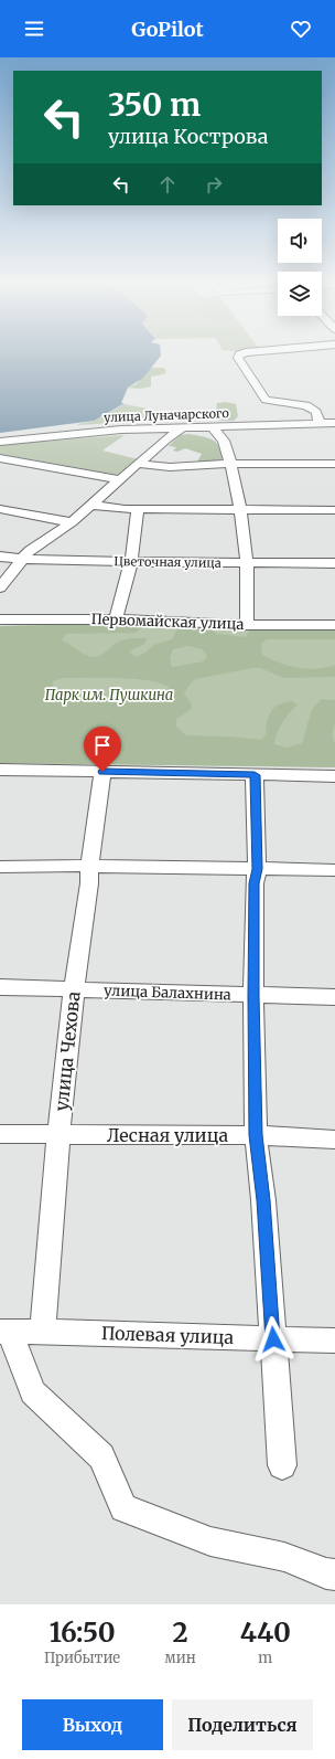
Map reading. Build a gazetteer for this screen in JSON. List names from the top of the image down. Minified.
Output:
{"streets":{"street":["улица Луначарского","Цветочная улица","Первомайская улица","улица Балахнина","улица Чехова","Лесная улица","Полевая улица"]},"crossings":[["улица Балахнина","улица Чехова"],["улица Чехова","Лесная улица"],["улица Чехова","Полевая улица"]],"parks":["Парк им. Пушкина"],"page":{"header":"GoPilot","turn":["350 m","улица Кострова"],"eta":["16:50","Прибытие","2","мин","440","m"],"buttons":["Выход","Поделиться"]}}
